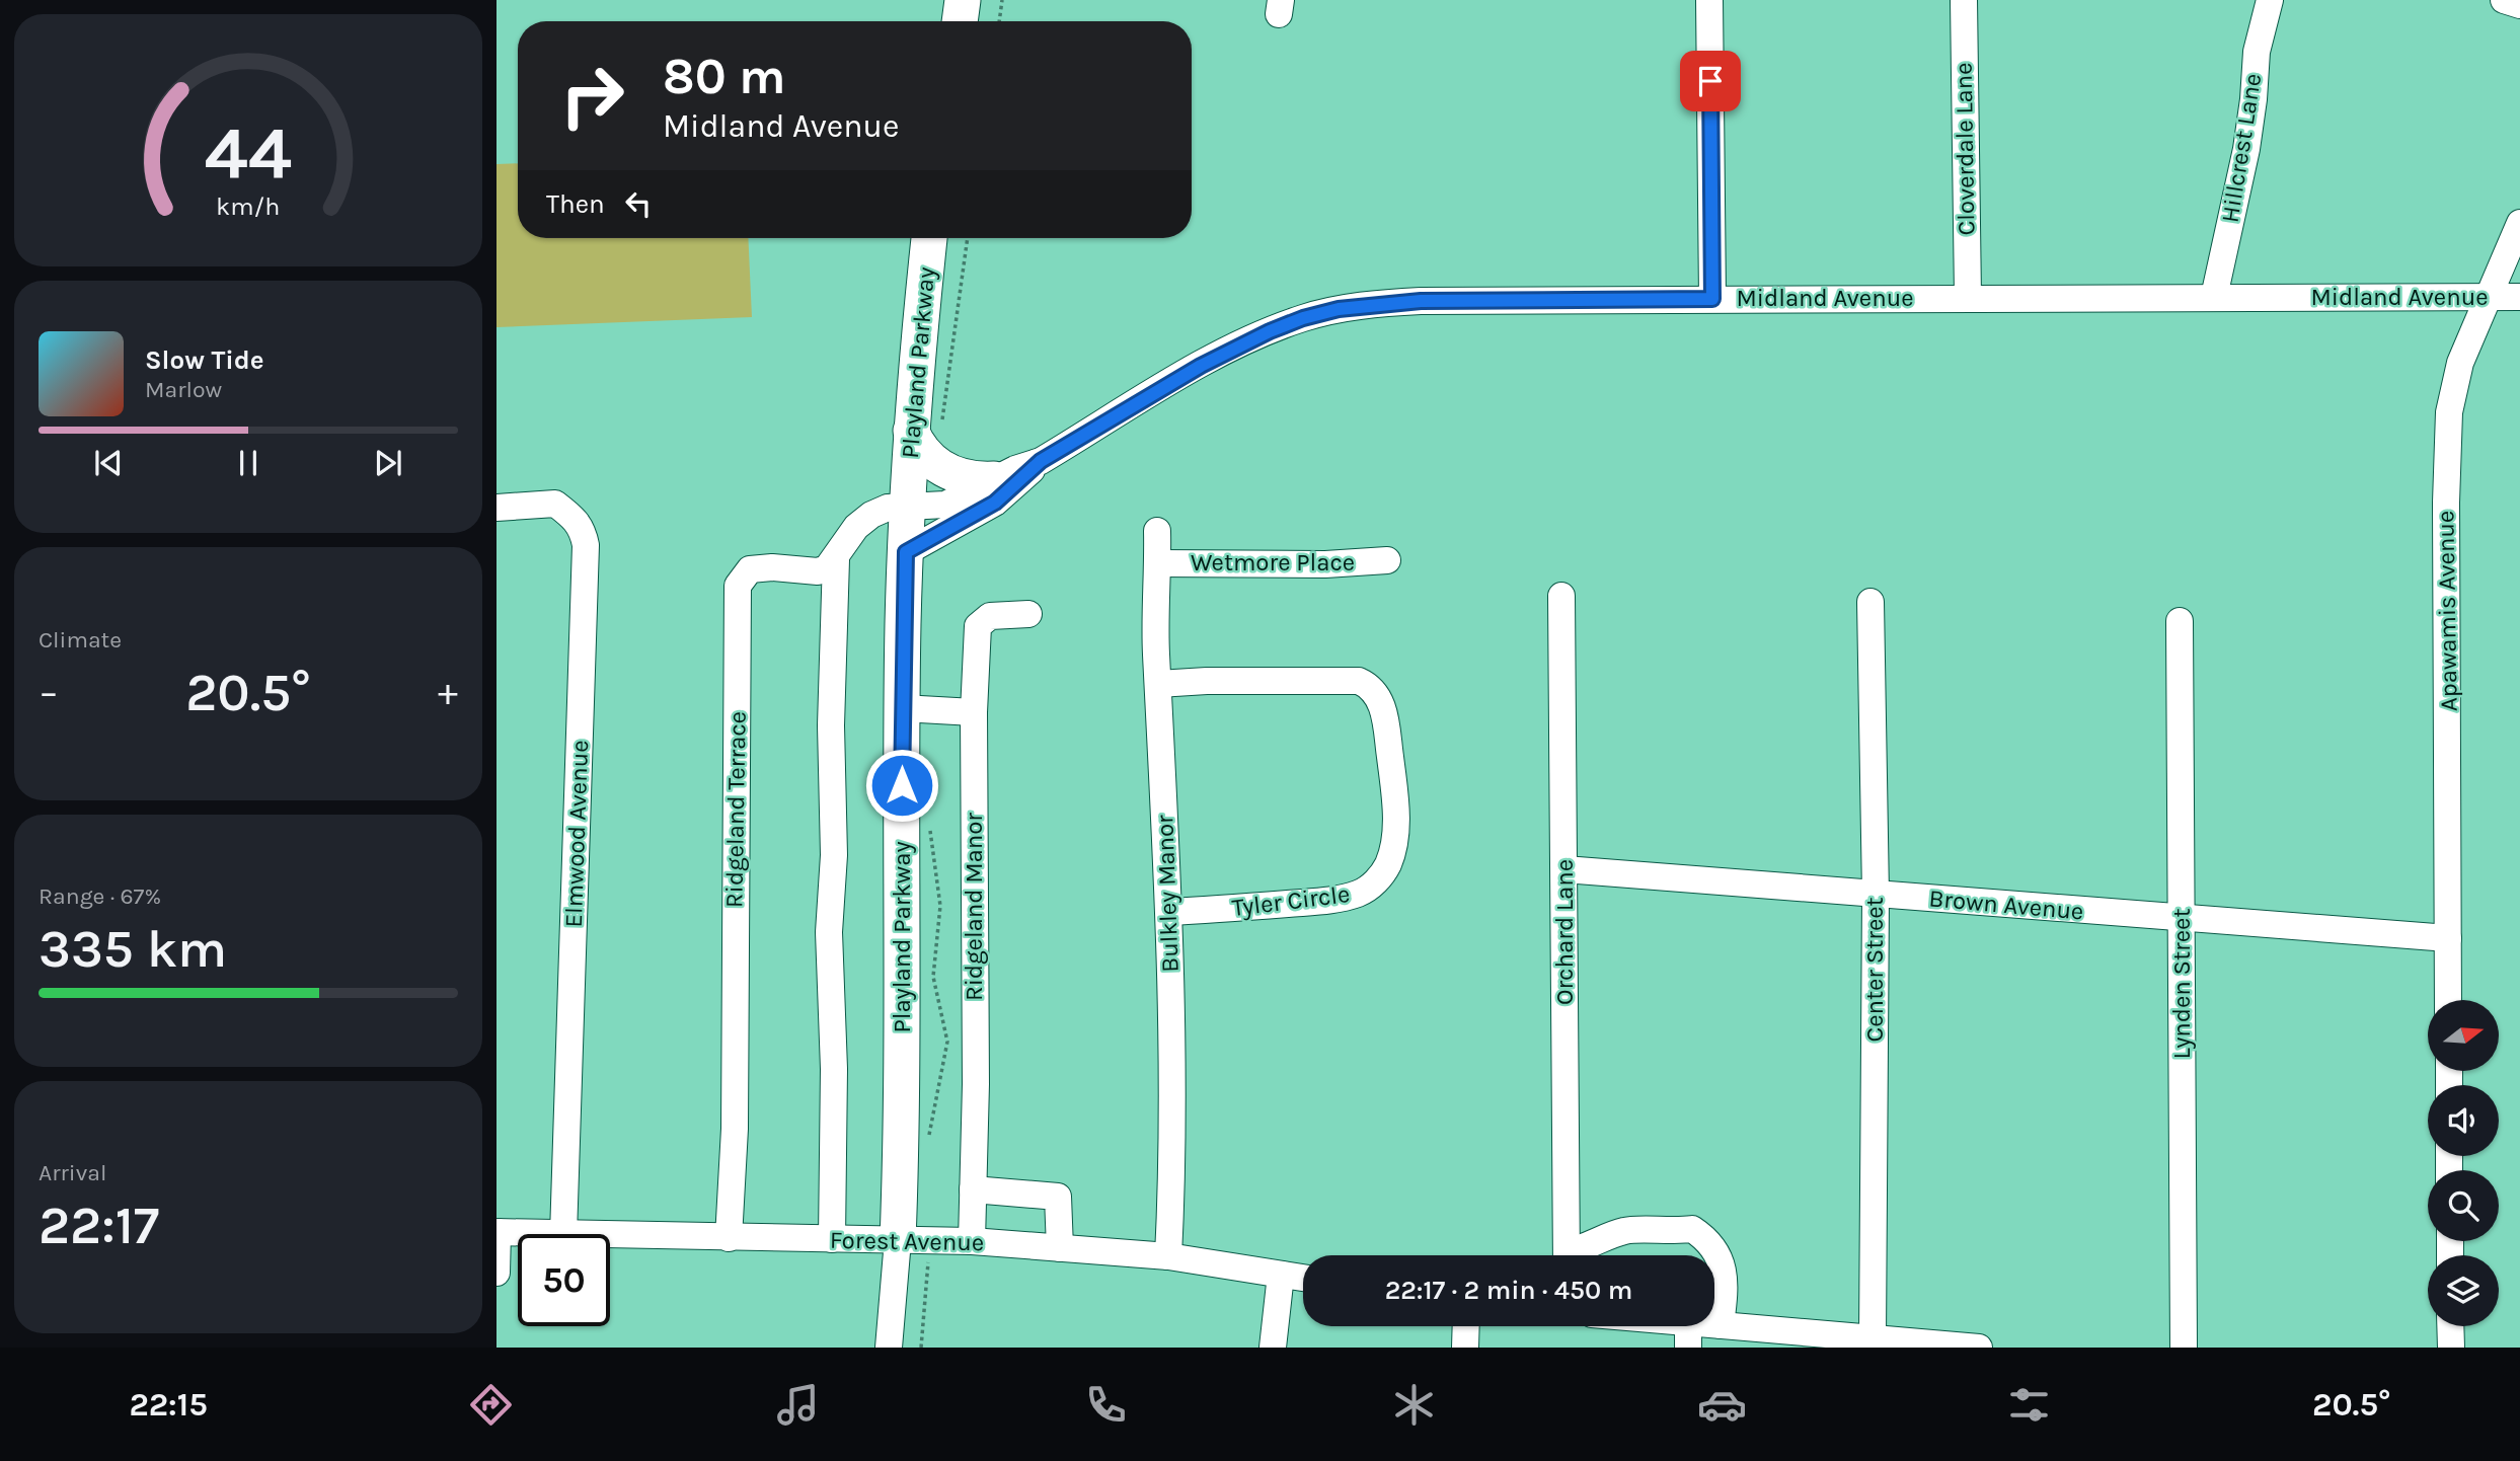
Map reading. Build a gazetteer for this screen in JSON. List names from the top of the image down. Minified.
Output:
{"streets":{"main road":["Playland Parkway"],"street":["Hillcrest Lane","Cloverdale Lane","Midland Avenue","Wetmore Place","Apawamis Avenue","Ridgeland Terrace","Elmwood Avenue","Bulkley Manor","Tyler Circle","Brown Avenue","Ridgeland Manor","Orchard Lane","Center Street","Lynden Street","Forest Avenue"]},"crossings":[["Hillcrest Lane","Midland Avenue"],["Cloverdale Lane","Midland Avenue"],["Midland Avenue","Playland Parkway"],["Midland Avenue","Apawamis Avenue"],["Playland Parkway","Forest Avenue"],["Wetmore Place","Bulkley Manor"],["Apawamis Avenue","Brown Avenue"],["Ridgeland Terrace","Forest Avenue"],["Bulkley Manor","Tyler Circle"],["Bulkley Manor","Forest Avenue"],["Brown Avenue","Orchard Lane"],["Brown Avenue","Center Street"],["Brown Avenue","Lynden Street"],["Ridgeland Manor","Forest Avenue"]],"north":"right","page":{"turn":["80 m","Midland Avenue"],"then":"Then","song":["Slow Tide","Marlow"],"tile":["Climate",["Range · 67%","335 km"],["Arrival","22:17"]],"heat":["−","20.5°","+"],"limit":"50","trip":"22:17 · 2 min · 450 m","tabs":["22:15","20.5°"],"gauge":["44","km/h"]}}
